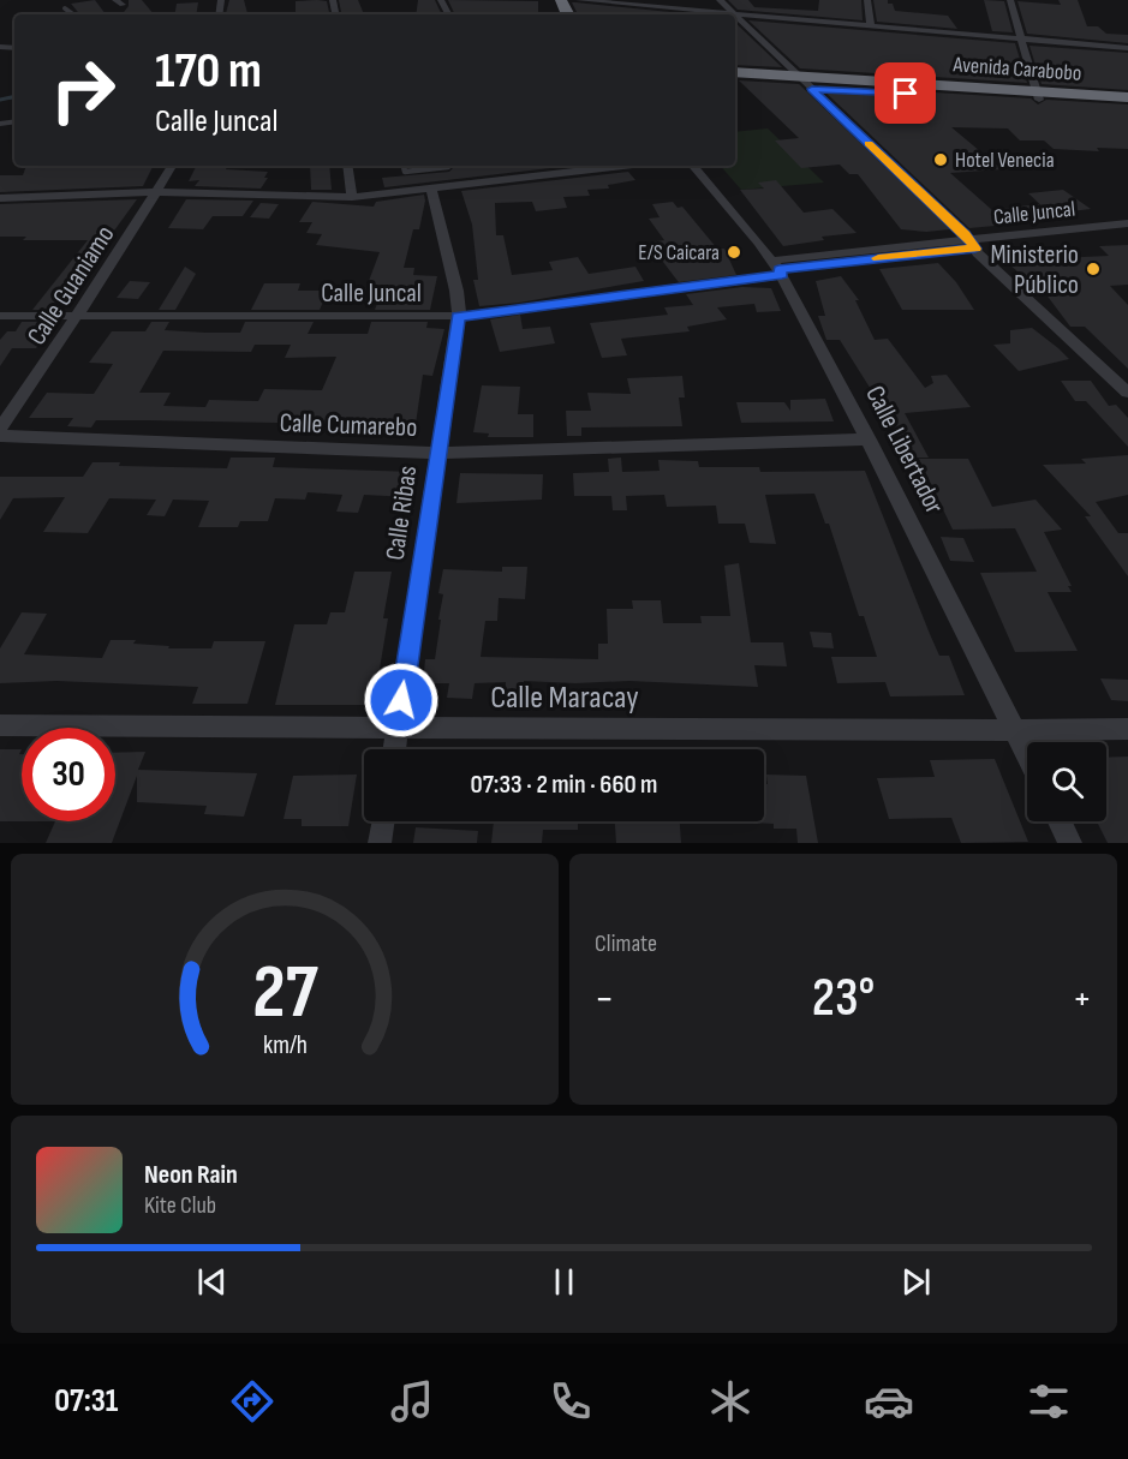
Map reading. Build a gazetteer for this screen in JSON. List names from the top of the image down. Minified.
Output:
{"streets":{"highway":["Avenida Carabobo"],"street":["Calle Juncal","Calle Guaniamo","Calle Cumarebo","Calle Libertador","Calle Ribas","Calle Maracay"]},"crossings":[["Calle Juncal","Calle Guaniamo"],["Calle Juncal","Calle Libertador"],["Calle Juncal","Calle Ribas"],["Calle Cumarebo","Calle Libertador"],["Calle Cumarebo","Calle Ribas"],["Calle Libertador","Calle Maracay"],["Calle Ribas","Calle Maracay"]],"places":["Hotel Venecia","E/S Caicara","Ministerio Público"],"page":{"turn":["170 m","Calle Juncal"],"limit":"30","trip":"07:33 · 2 min · 660 m","tile":"Climate","heat":["−","23°","+"],"song":["Neon Rain","Kite Club"],"tabs":"07:31","gauge":["27","km/h"]}}
